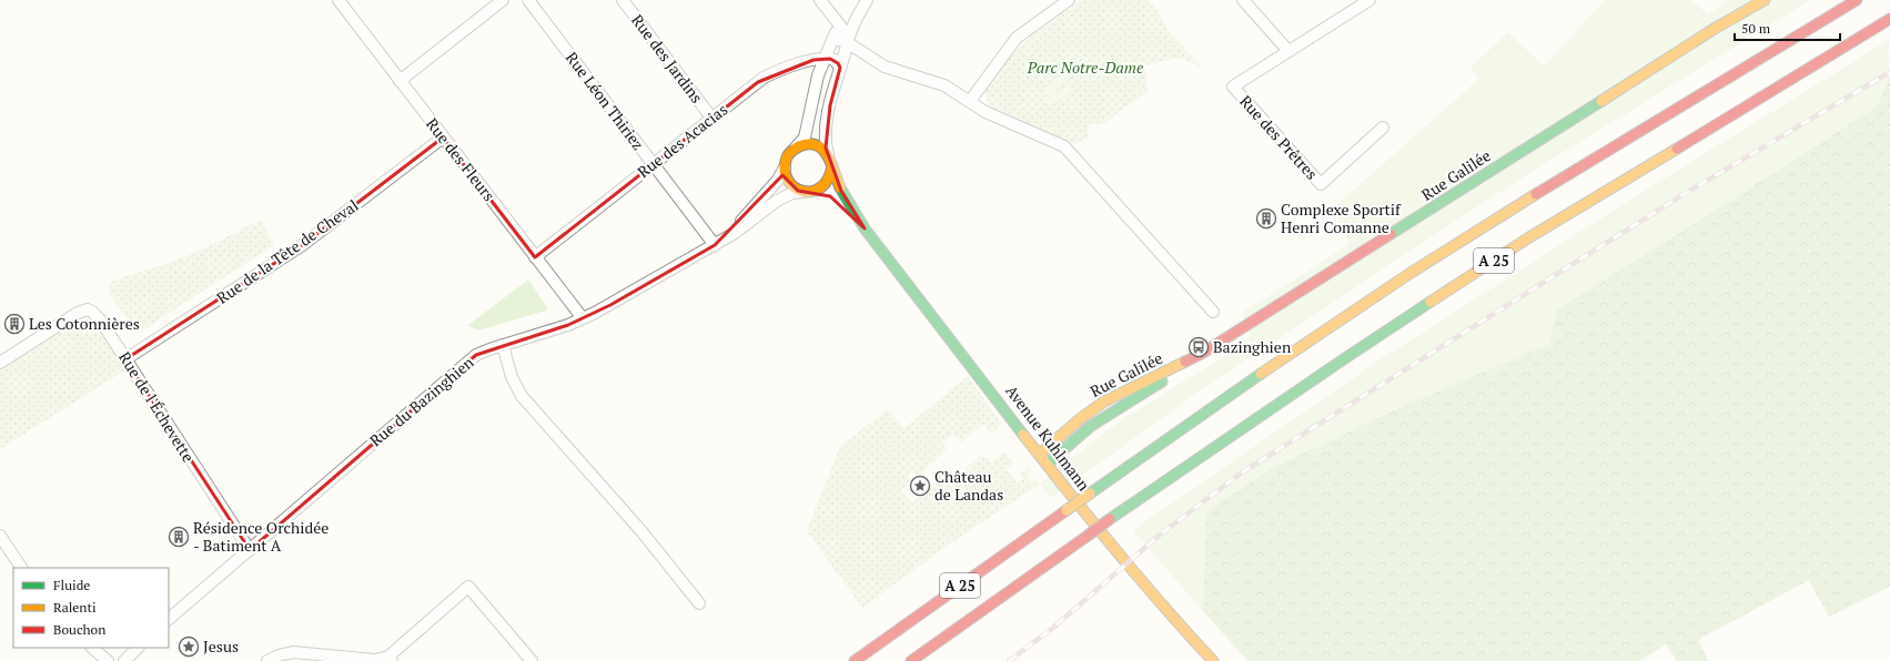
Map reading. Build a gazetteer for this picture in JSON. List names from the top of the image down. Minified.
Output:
{"streets":{"main road":["Rue Galilée","A 25","Avenue Kuhlmann"],"street":["Rue des Jardins","Rue Léon Thiriez","Rue des Prêtres","Rue des Acacias","Rue des Fleurs","Rue de la Tête de Cheval","Rue du Bazinghien","Rue de l'Échevette"]},"crossings":[["Rue des Jardins","Rue des Acacias"],["Rue Léon Thiriez","Rue des Acacias"],["Rue Léon Thiriez","Rue du Bazinghien"],["Rue des Acacias","Rue des Fleurs"],["Rue des Fleurs","Rue de la Tête de Cheval"],["Rue des Fleurs","Rue du Bazinghien"],["Rue Galilée","Avenue Kuhlmann"],["Rue de la Tête de Cheval","Rue de l'Échevette"],["Rue du Bazinghien","Rue de l'Échevette"],["Rue du Bazinghien","Avenue Kuhlmann"]],"parks":["Parc Notre-Dame"],"places":{"building":["Complexe Sportif Henri Comanne","Les Cotonnières","Résidence Orchidée - Batiment A"],"bus stop":["Bazinghien"],"place":["Château de Landas","Jesus"]},"legend":["Fluide","Ralenti","Bouchon"],"scale_bar":"50 m"}
